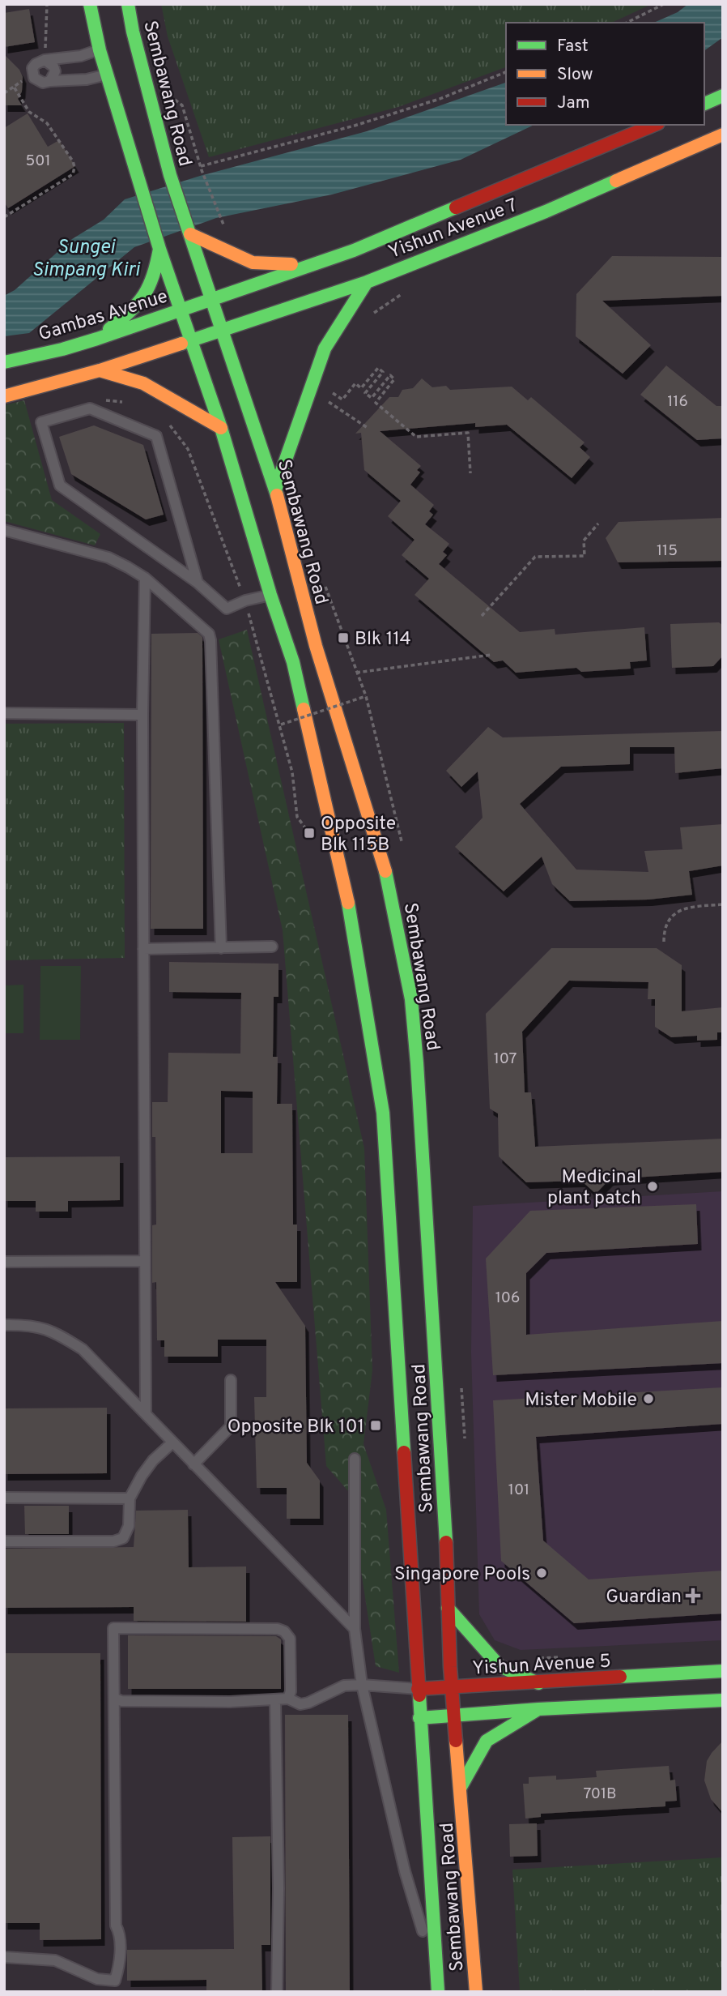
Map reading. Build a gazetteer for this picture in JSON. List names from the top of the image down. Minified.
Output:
{"streets":{"main road":["Sembawang Road","Yishun Avenue 7","Gambas Avenue","Yishun Avenue 5"]},"crossings":[["Sembawang Road","Yishun Avenue 7"],["Sembawang Road","Gambas Avenue"],["Sembawang Road","Yishun Avenue 5"],["Yishun Avenue 7","Gambas Avenue"]],"water":["Sungei Simpang Kiri"],"places":{"transit":["Blk 114","Opposite Blk 115B","Opposite Blk 101"],"other":["Medicinal plant patch","Mister Mobile","Singapore Pools"],"health":["Guardian"]},"house_numbers":["501","116","115","107","106","101","701B"],"legend":["Fast","Slow","Jam"]}
